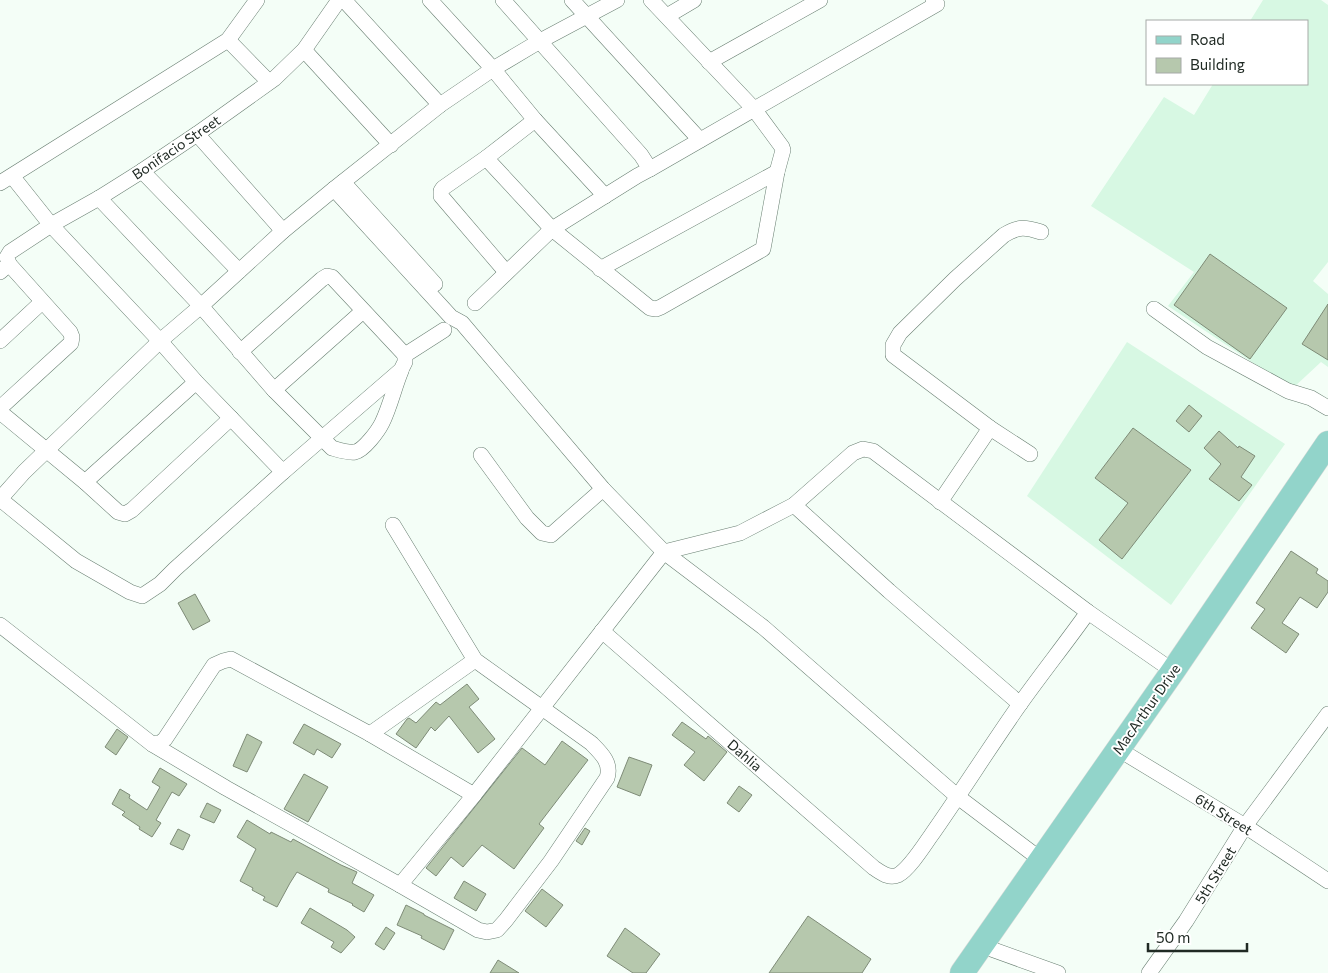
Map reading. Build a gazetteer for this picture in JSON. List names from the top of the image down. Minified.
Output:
{"streets":{"main road":["MacArthur Drive"],"street":["Bonifacio Street","Dahlia","6th Street","5th Street"]},"crossings":[["MacArthur Drive","6th Street"],["6th Street","5th Street"]],"legend":["Road","Building"],"scale_bar":"50 m"}
